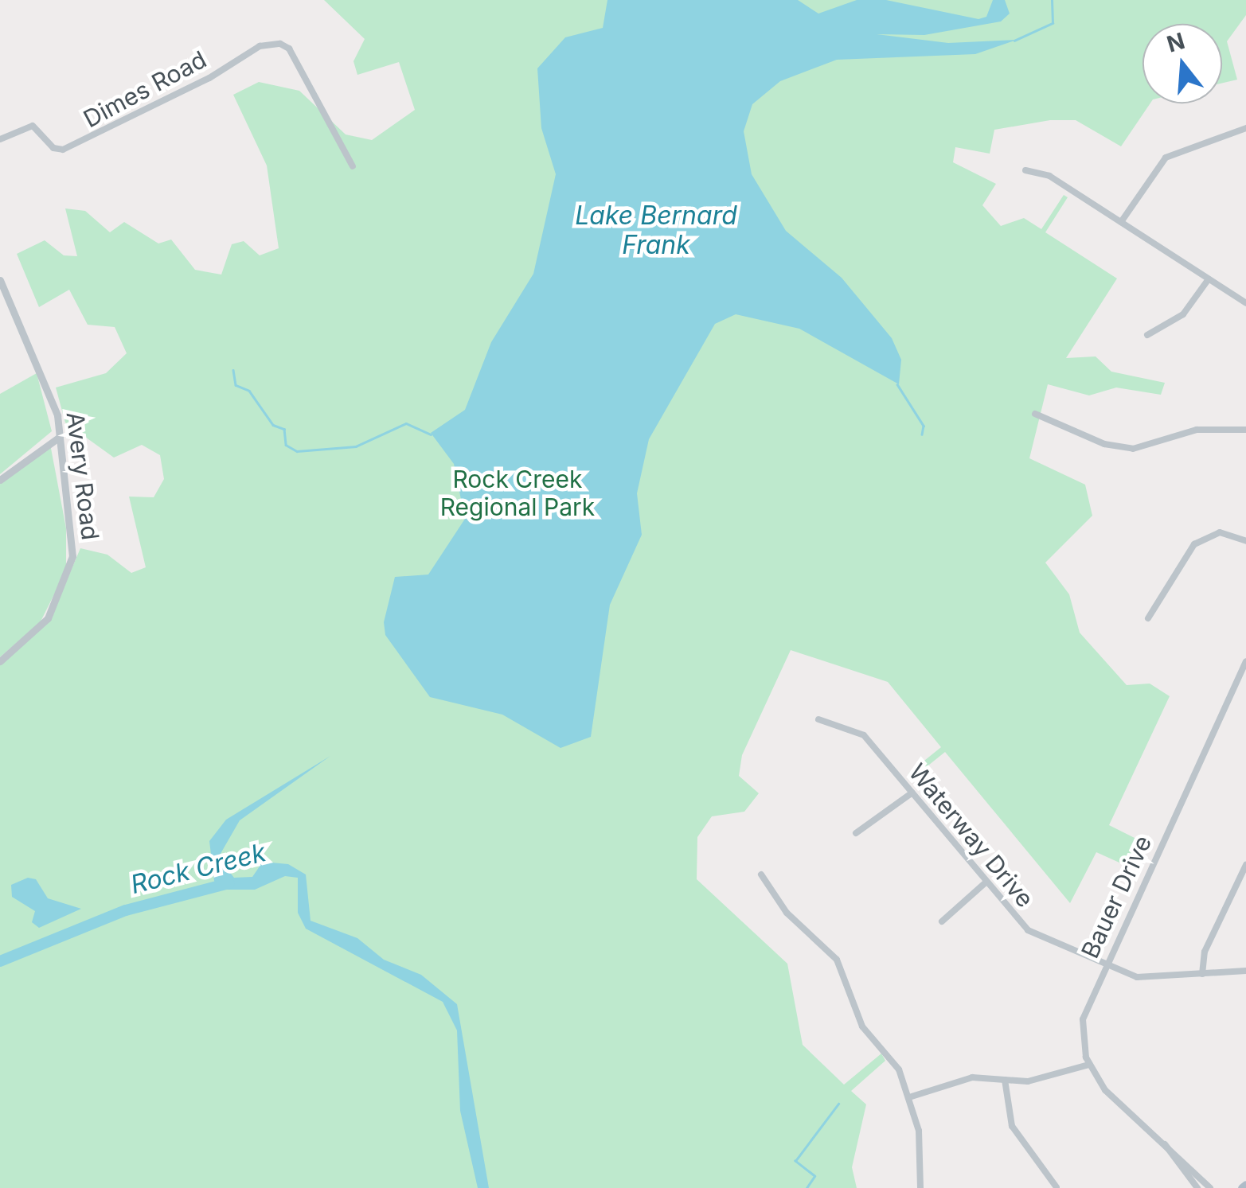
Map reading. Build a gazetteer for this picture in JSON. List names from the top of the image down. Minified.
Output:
{"streets":{"street":["Dimes Road","Avery Road","Waterway Drive","Bauer Drive"]},"crossings":[["Waterway Drive","Bauer Drive"]],"water":["Lake Bernard Frank","Rock Creek"],"parks":["Rock Creek Regional Park"],"north":"top"}
